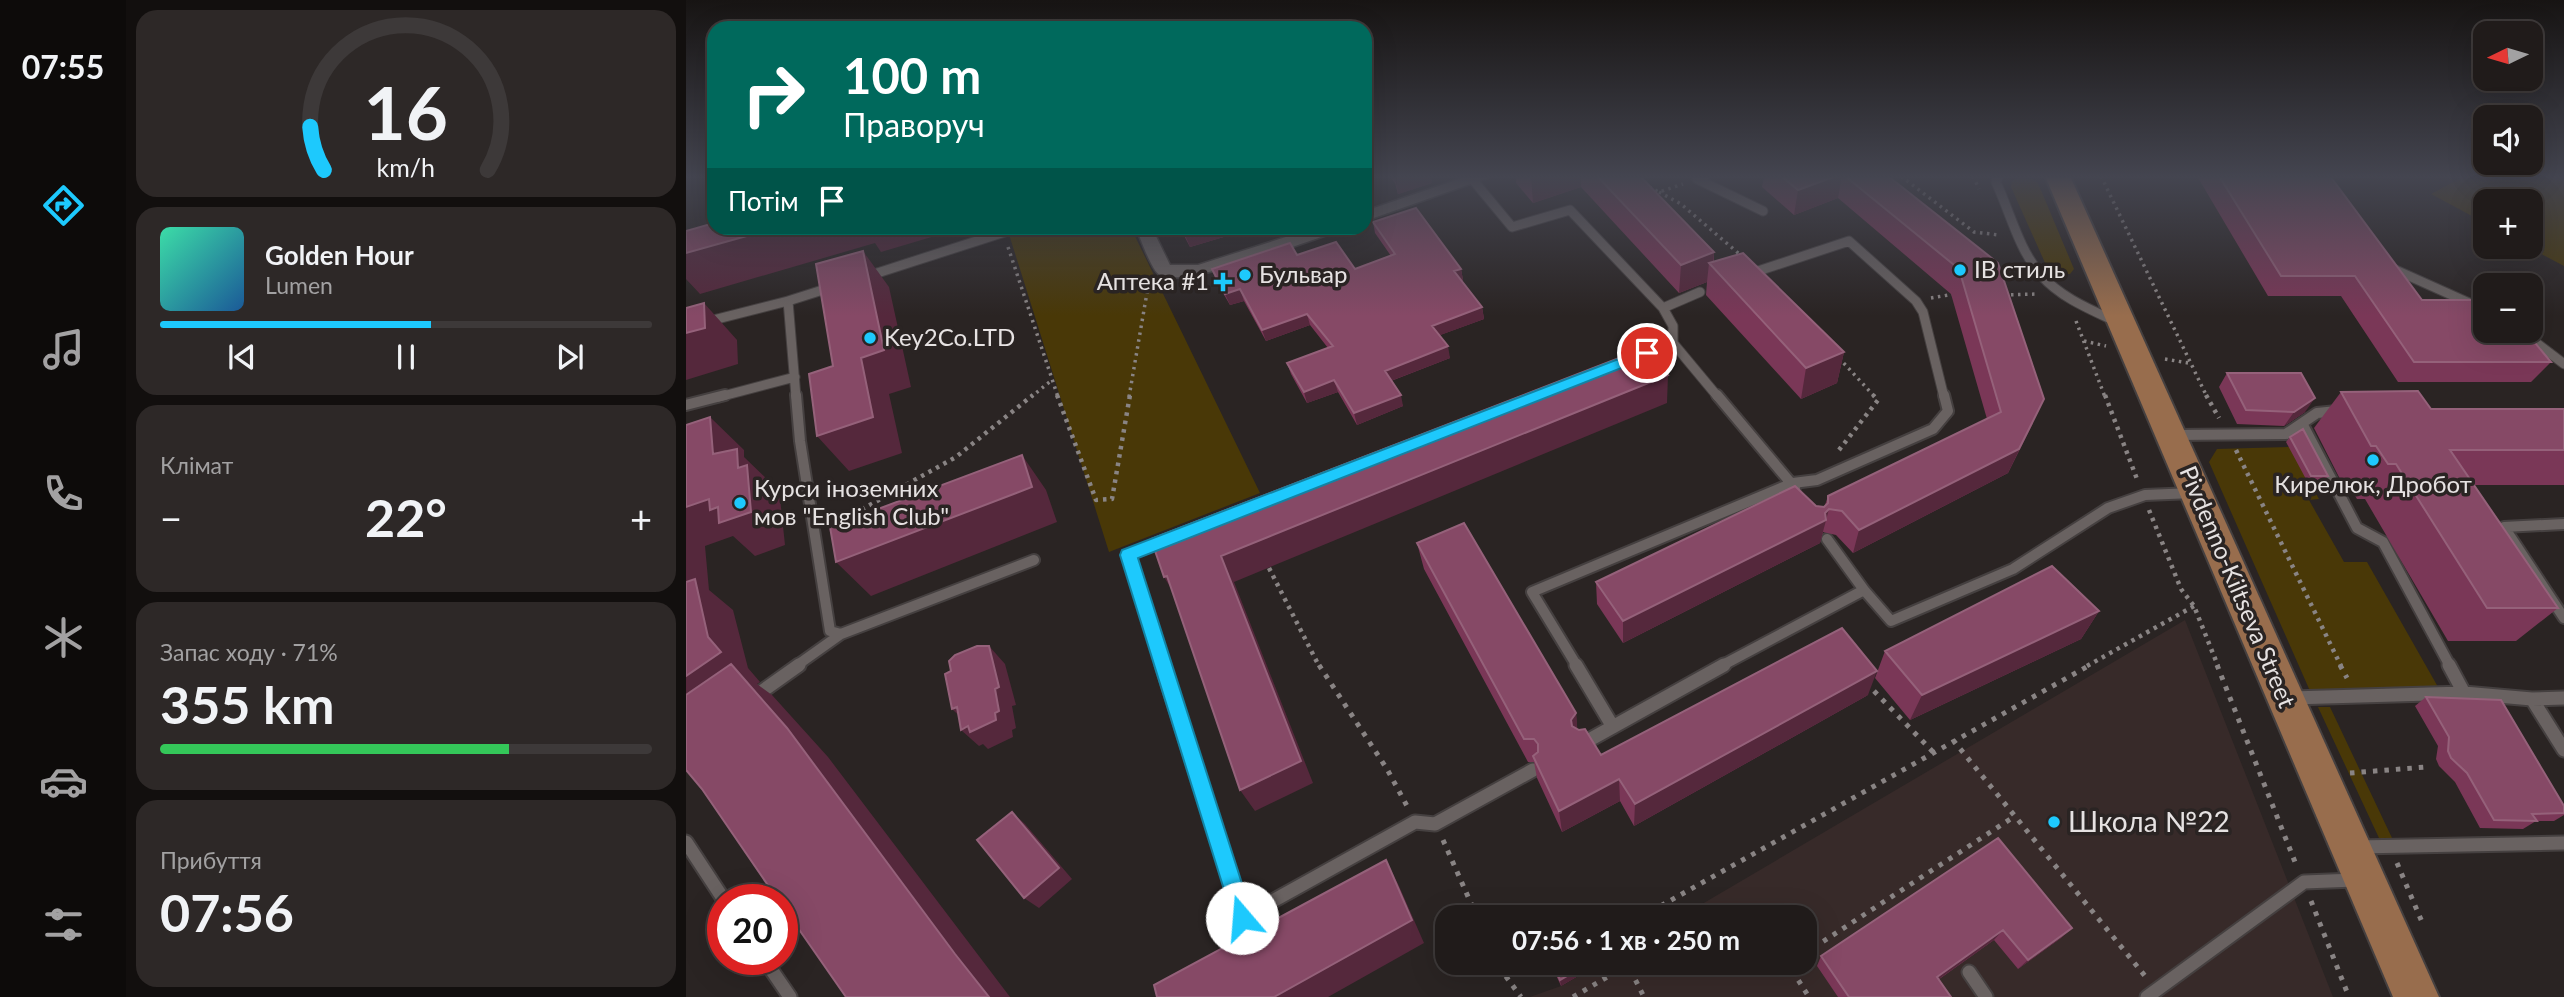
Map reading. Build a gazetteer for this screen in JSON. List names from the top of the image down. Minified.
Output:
{"streets":{"main road":["Pivdenno-Kiltseva Street"]},"places":{"other":["ІВ стиль","Бульвар","Key2Co.LTD","Кирелюк, Дробот","Курси іноземних мов \"English Club\"","Школа №22"],"health":["Аптека #1"]},"north":"left","page":{"tabs":"07:55","map_buttons":["+","−"],"turn":["100 m","Праворуч"],"then":"Потім","song":["Golden Hour","Lumen"],"tile":["Клімат",["Запас ходу · 71%","355 km"],["Прибуття","07:56"]],"heat":["−","22°","+"],"limit":"20","trip":"07:56 · 1 хв · 250 m","gauge":["16","km/h"]}}
